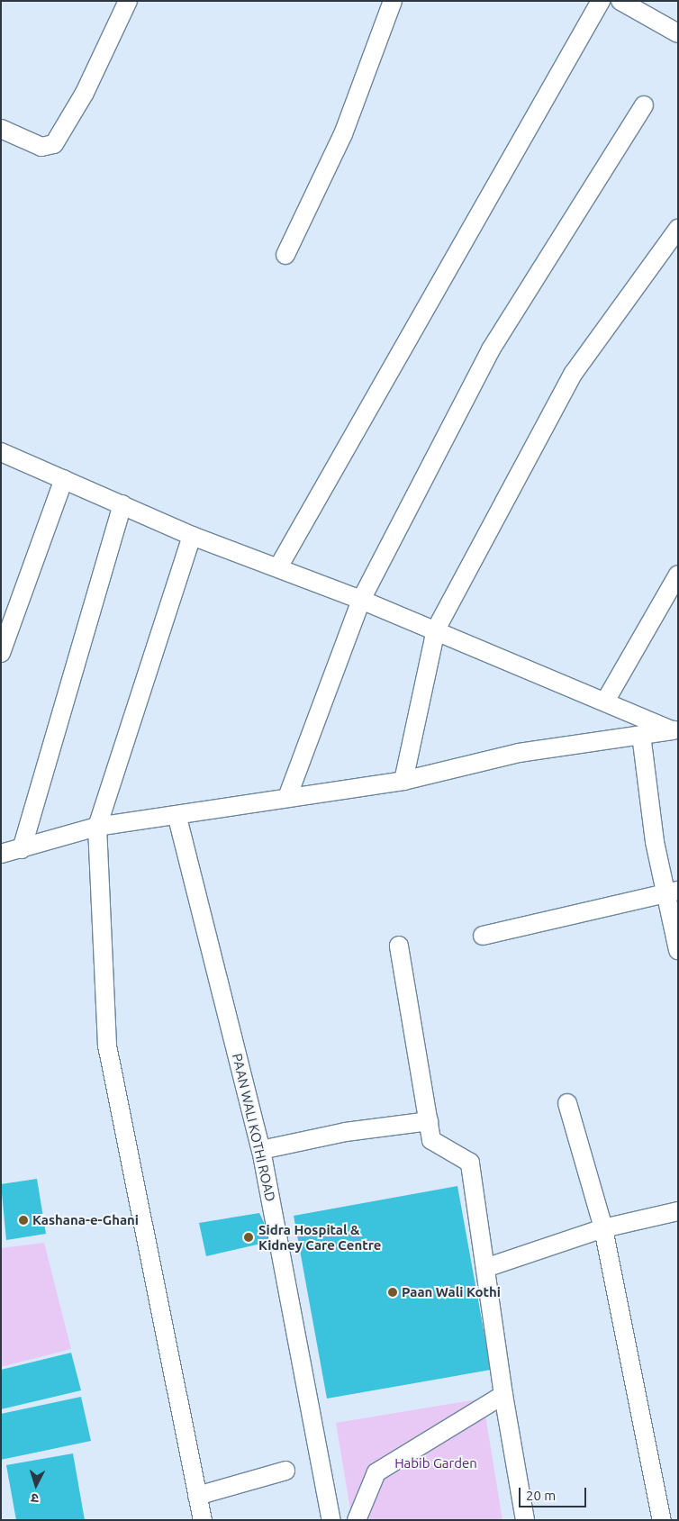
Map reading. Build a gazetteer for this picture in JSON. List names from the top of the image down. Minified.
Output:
{"streets":{"street":["PAAN WALI KOTHI ROAD"]},"parks":["Habib Garden"],"places":["Kashana-e-Ghani","Sidra Hospital & Kidney Care Centre","Paan Wali Kothi"],"scale_bar":"20 m","north":"bottom"}
